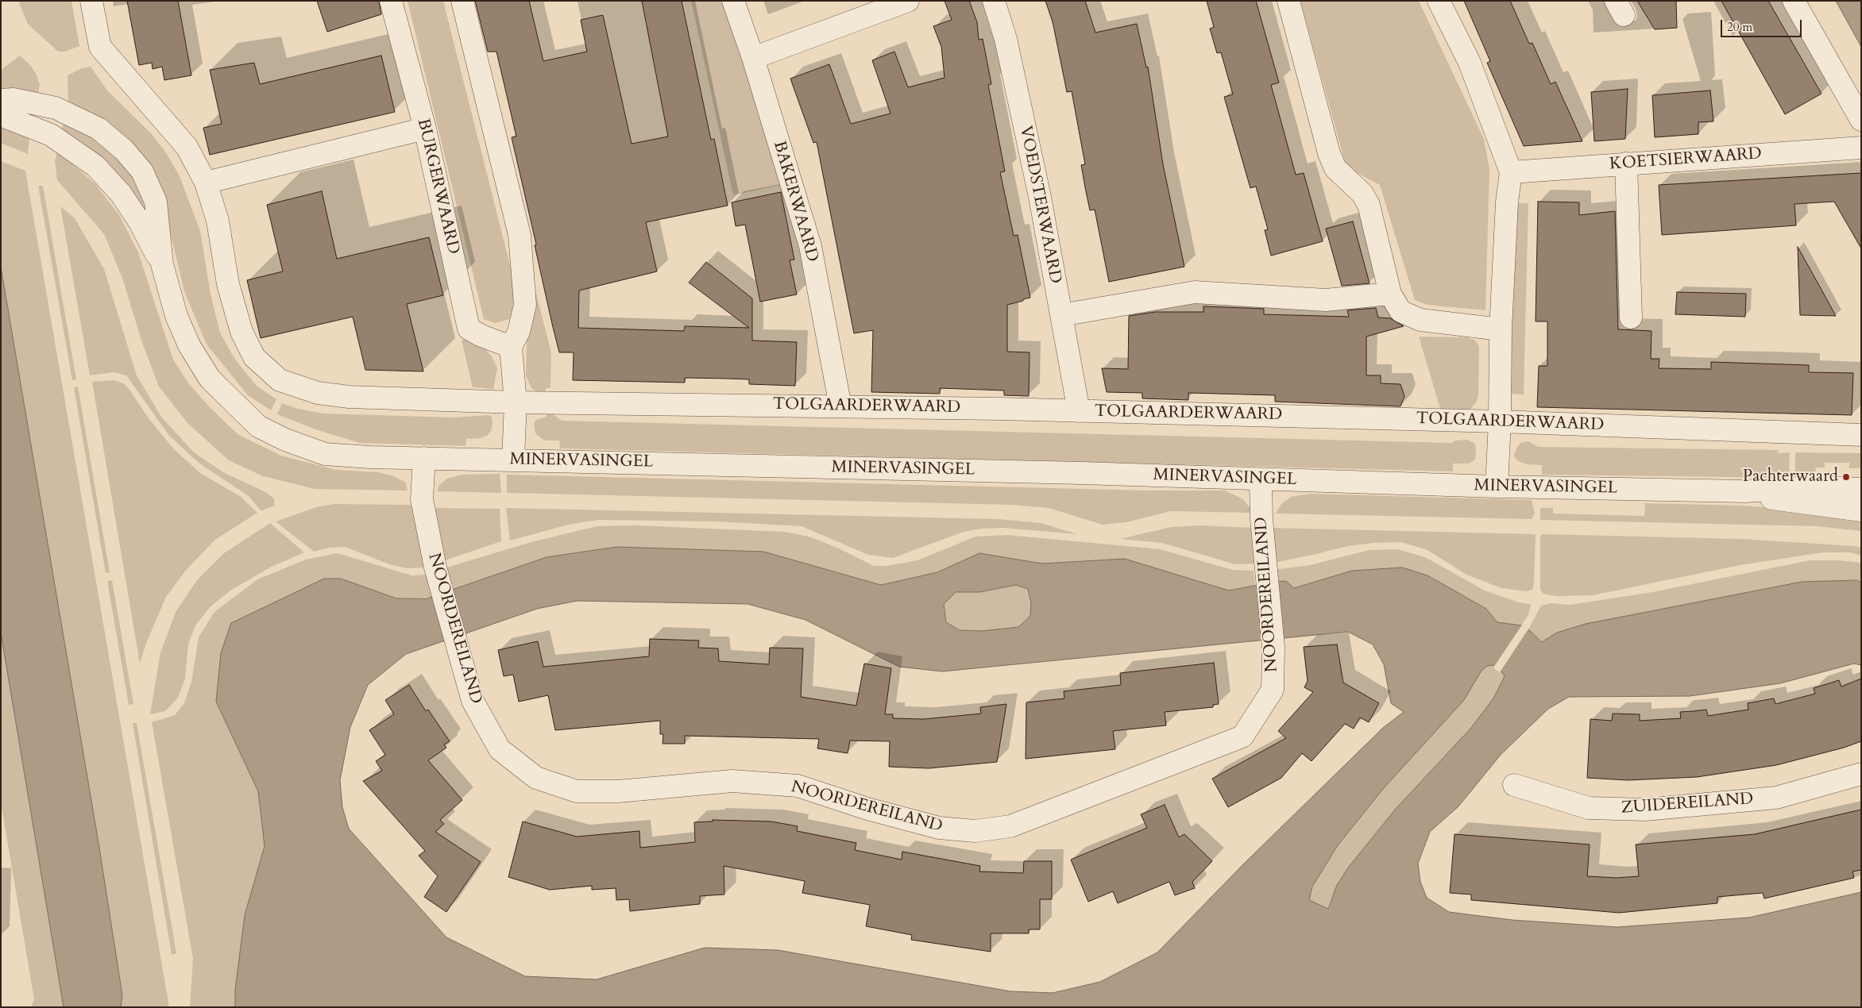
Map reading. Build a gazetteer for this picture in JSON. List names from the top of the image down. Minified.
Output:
{"streets":{"street":["KOETSIERWAARD","BURGERWAARD","BAKERWAARD","VOEDSTERWAARD","TOLGAARDERWAARD","MINERVASINGEL","NOORDEREILAND","ZUIDEREILAND"]},"crossings":[["BAKERWAARD","TOLGAARDERWAARD"],["VOEDSTERWAARD","TOLGAARDERWAARD"],["MINERVASINGEL","NOORDEREILAND"]],"places":["Pachterwaard"],"scale_bar":"20 m"}
